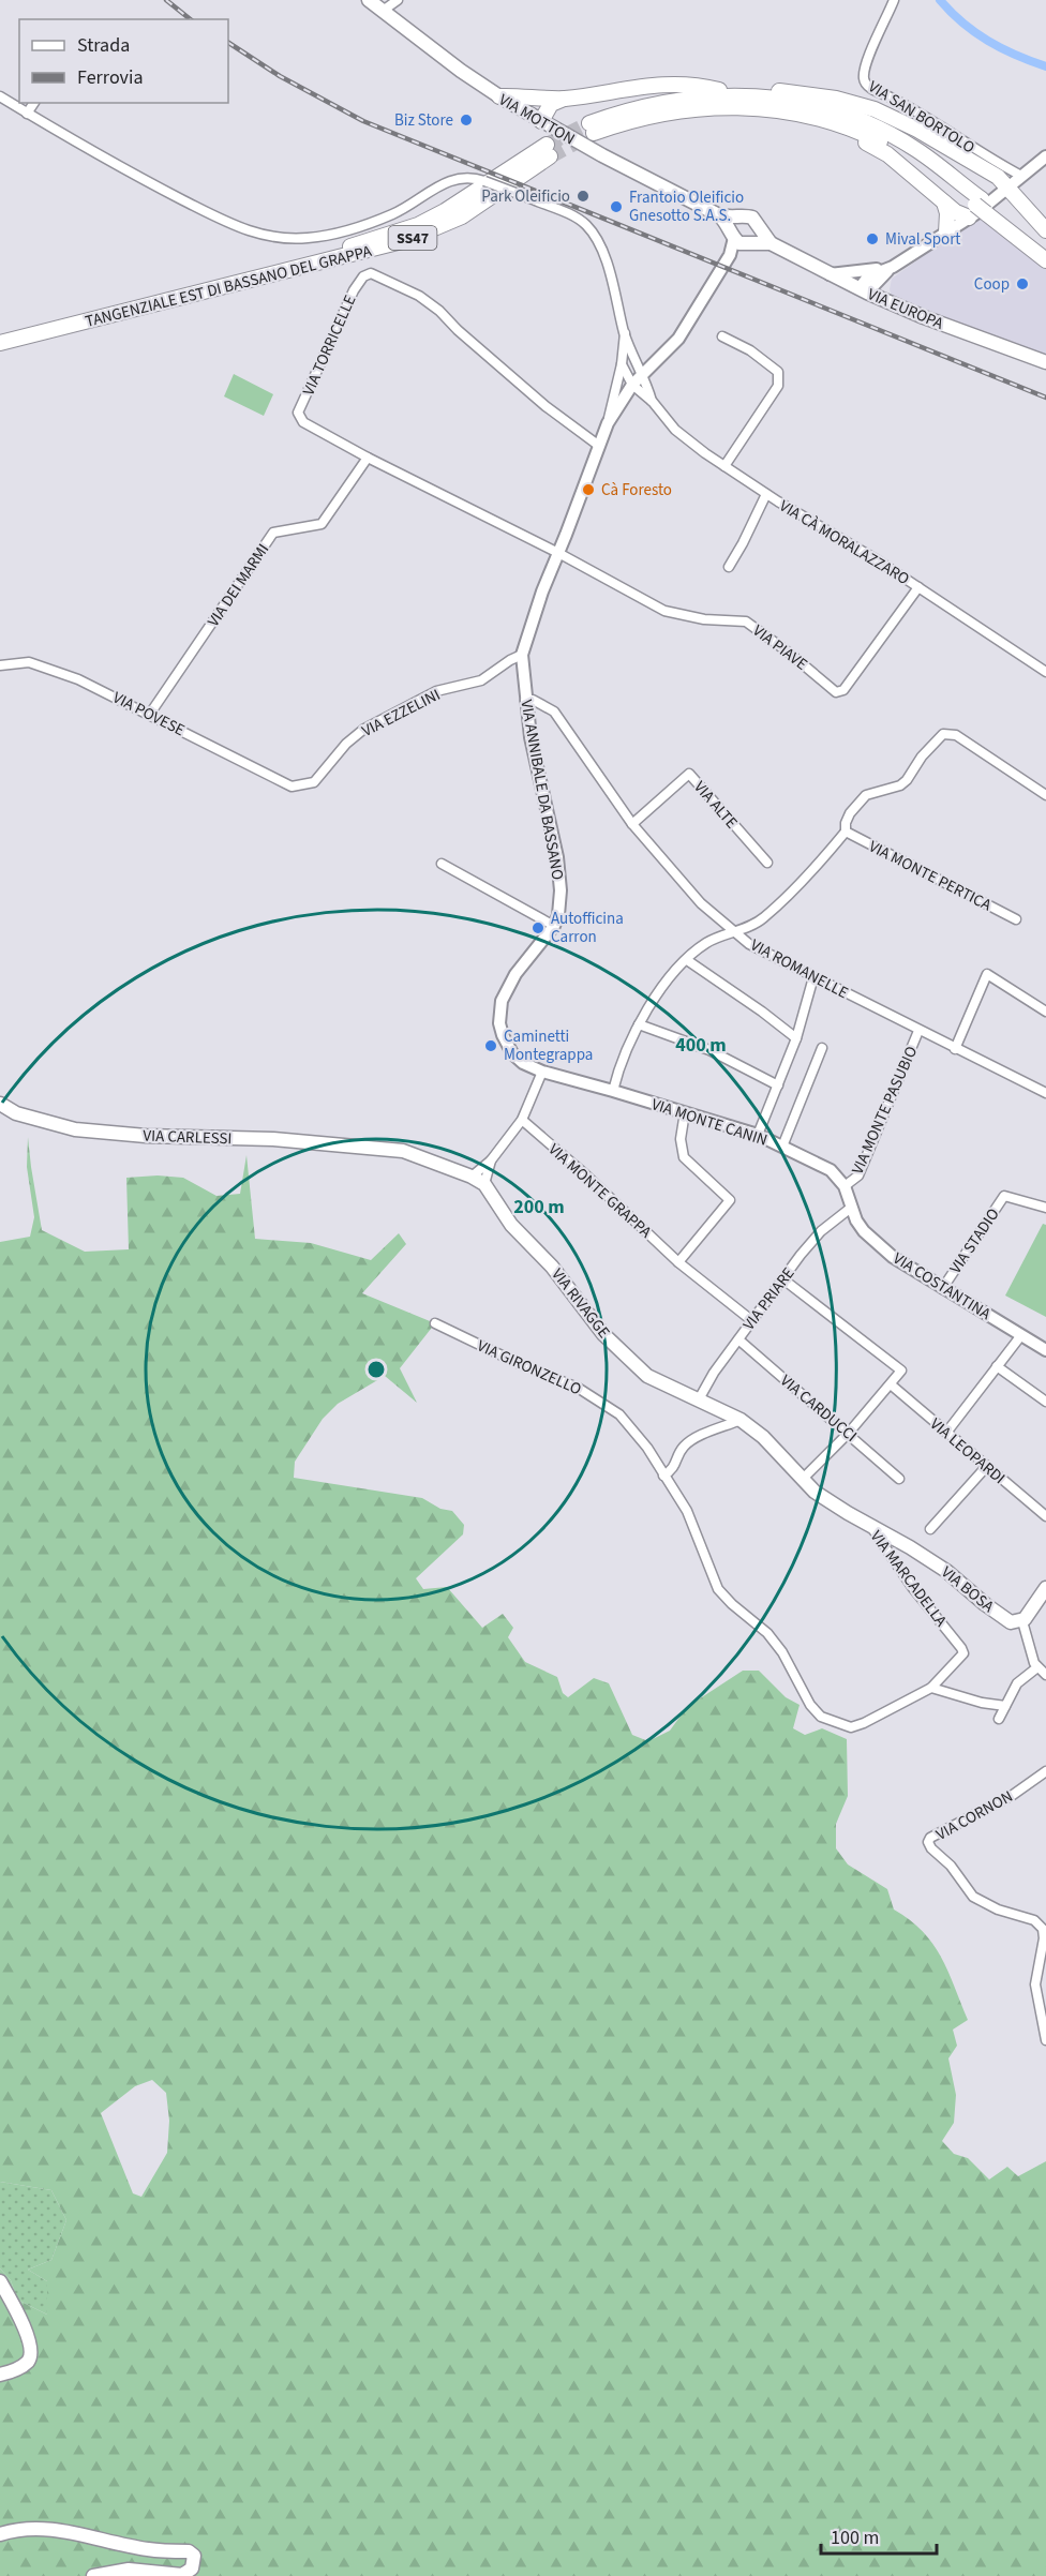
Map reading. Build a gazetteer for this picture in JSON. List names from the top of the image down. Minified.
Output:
{"streets":{"highway":["SS47","TANGENZIALE EST DI BASSANO DEL GRAPPA"],"main road":["VIA MOTTON","VIA EUROPA","VIA CARLESSI","VIA RIVAGGE","VIA MARCADELLA","VIA BOSA"],"street":["VIA SAN BORTOLO","VIA TORRICELLE","VIA CÀ MORALAZZARO","VIA DEI MARMI","VIA PIAVE","VIA EZZELINI","VIA POVESE","VIA ANNIBALE DA BASSANO","VIA ALTE","VIA MONTE PERTICA","VIA ROMANELLE","VIA MONTE PASUBIO","VIA MONTE CANIN","VIA MONTE GRAPPA","VIA STADIO","VIA COSTANTINA","VIA PRIARE","VIA GIRONZELLO","VIA CARDUCCI","VIA LEOPARDI","VIA CORNON"]},"crossings":[["VIA MOTTON","VIA EUROPA"],["VIA MOTTON","VIA ANNIBALE DA BASSANO"],["VIA EUROPA","VIA ANNIBALE DA BASSANO"],["VIA TORRICELLE","VIA DEI MARMI"],["VIA TORRICELLE","VIA PIAVE"],["VIA TORRICELLE","VIA ANNIBALE DA BASSANO"],["VIA CÀ MORALAZZARO","VIA PIAVE"],["VIA CÀ MORALAZZARO","VIA ANNIBALE DA BASSANO"],["VIA DEI MARMI","VIA POVESE"],["VIA PIAVE","VIA ANNIBALE DA BASSANO"],["VIA EZZELINI","VIA POVESE"],["VIA EZZELINI","VIA ANNIBALE DA BASSANO"],["VIA ANNIBALE DA BASSANO","VIA ROMANELLE"],["VIA ANNIBALE DA BASSANO","VIA MONTE CANIN"],["VIA ALTE","VIA ROMANELLE"],["VIA ROMANELLE","VIA MONTE PASUBIO"],["VIA MONTE PASUBIO","VIA MONTE CANIN"],["VIA CARLESSI","VIA RIVAGGE"],["VIA MONTE GRAPPA","VIA PRIARE"],["VIA STADIO","VIA COSTANTINA"],["VIA COSTANTINA","VIA PRIARE"],["VIA PRIARE","VIA RIVAGGE"],["VIA PRIARE","VIA CARDUCCI"],["VIA PRIARE","VIA MARCADELLA"],["VIA RIVAGGE","VIA MARCADELLA"],["VIA GIRONZELLO","VIA MARCADELLA"],["VIA MARCADELLA","VIA BOSA"]],"places":["Biz Store","Park Oleificio","Frantoio Oleificio Gnesotto S.A.S.","Mival Sport","Coop","Cà Foresto","Autofficina Carron","Caminetti Montegrappa"],"legend":["Strada","Ferrovia"],"scale_bar":"100 m","rings":["400 m","200 m"]}
